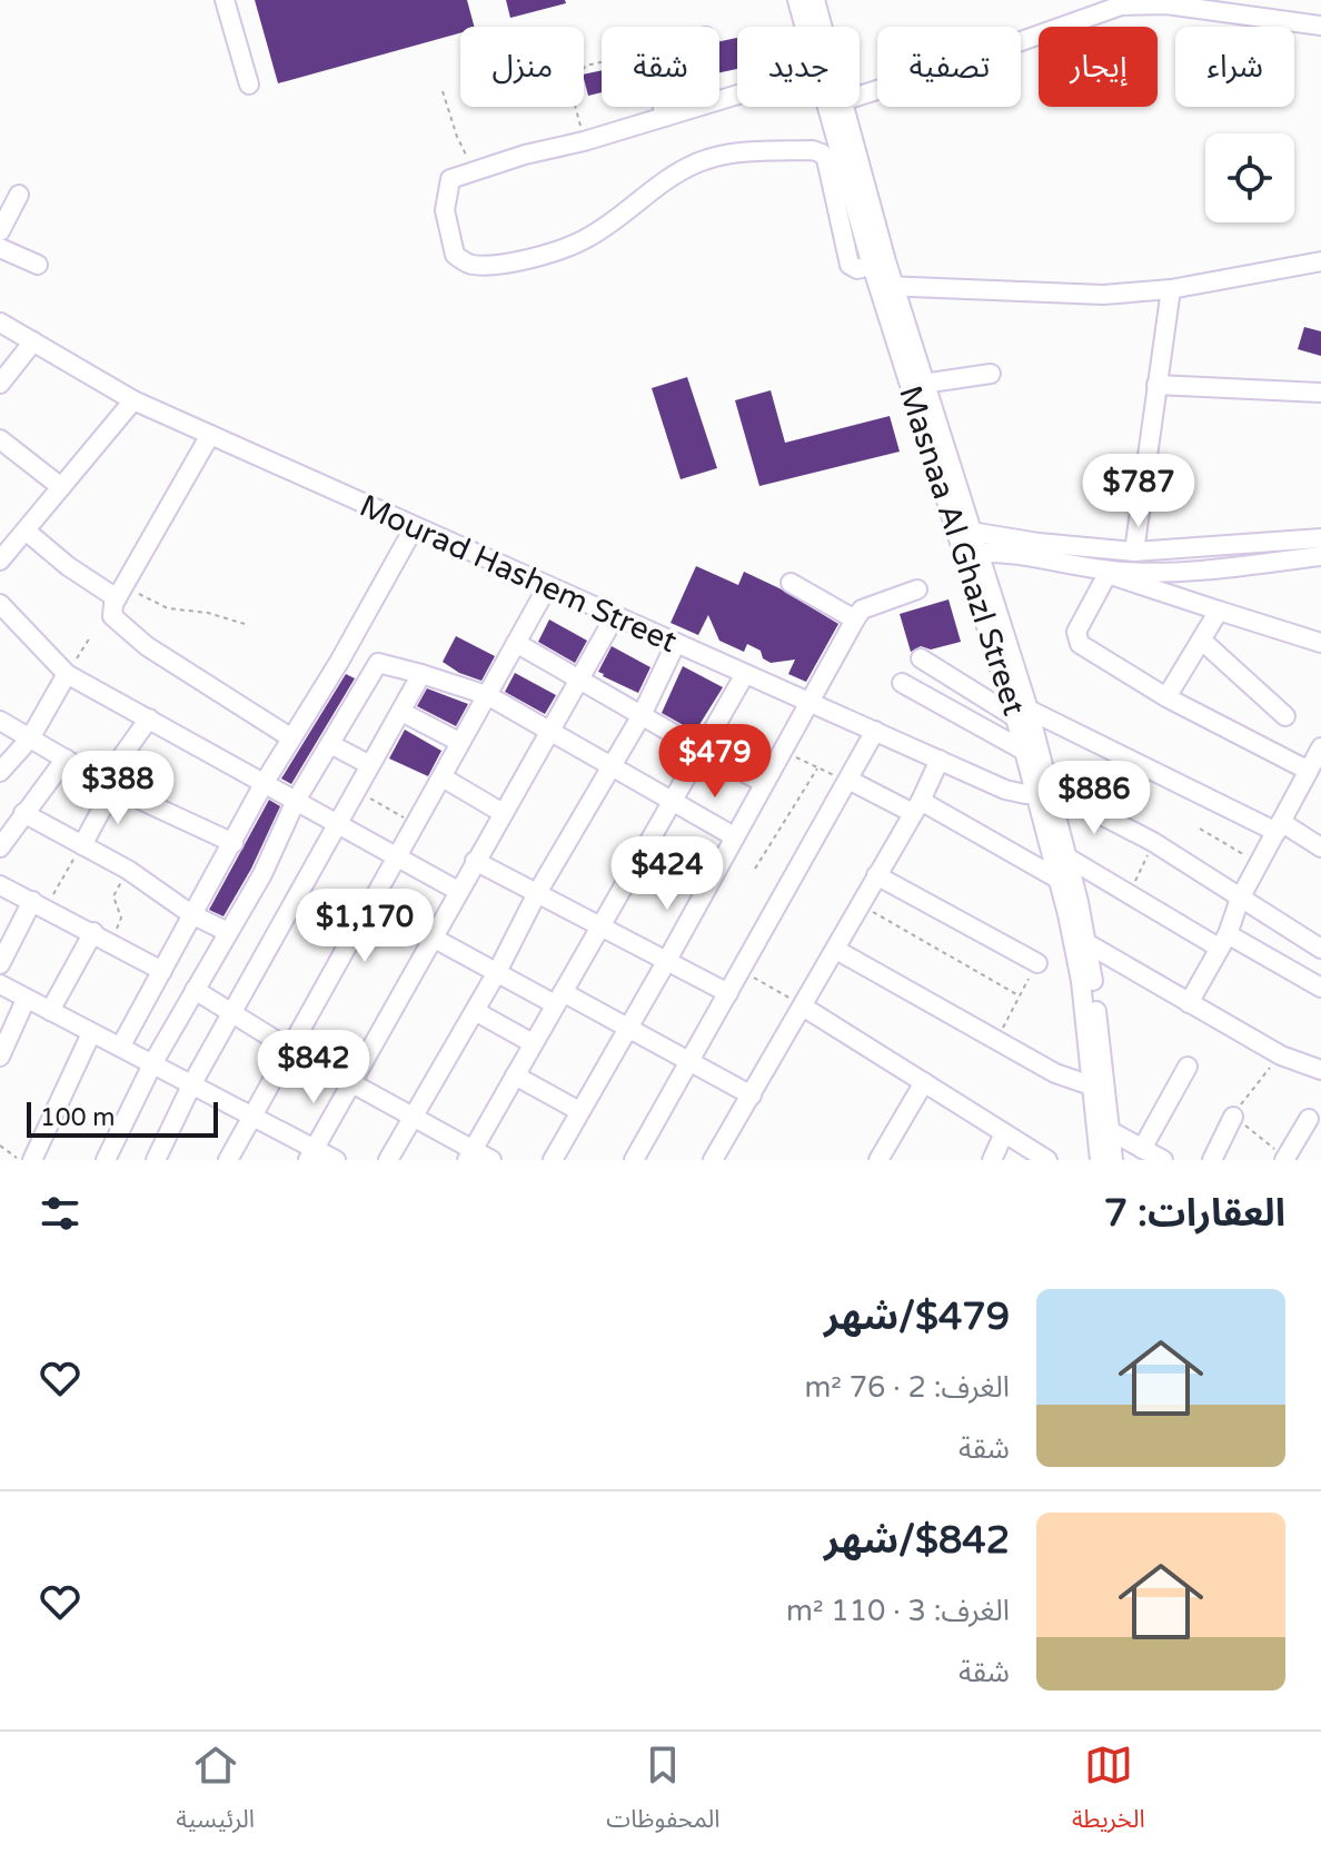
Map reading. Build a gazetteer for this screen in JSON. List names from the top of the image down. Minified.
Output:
{"streets":{"street":["Masnaa Al Ghazl Street","Mourad Hashem Street"]},"crossings":[["Masnaa Al Ghazl Street","Mourad Hashem Street"]],"scale_bar":"100 m","page":{"chip":["شراء","إيجار","تصفية","جديد","شقة","منزل"],"price":["$787","$479","$388","$886","$424","$1,170","$842"],"scale":"100 m","heading":"العقارات: 7","list":[{"name":"$479/شهر","note":"الغرف: 2 · 76 m² · شقة"},{"name":"$842/شهر","note":"الغرف: 3 · 110 m² · شقة"}],"tabs":["الخريطة","المحفوظات","الرئيسية"]}}
